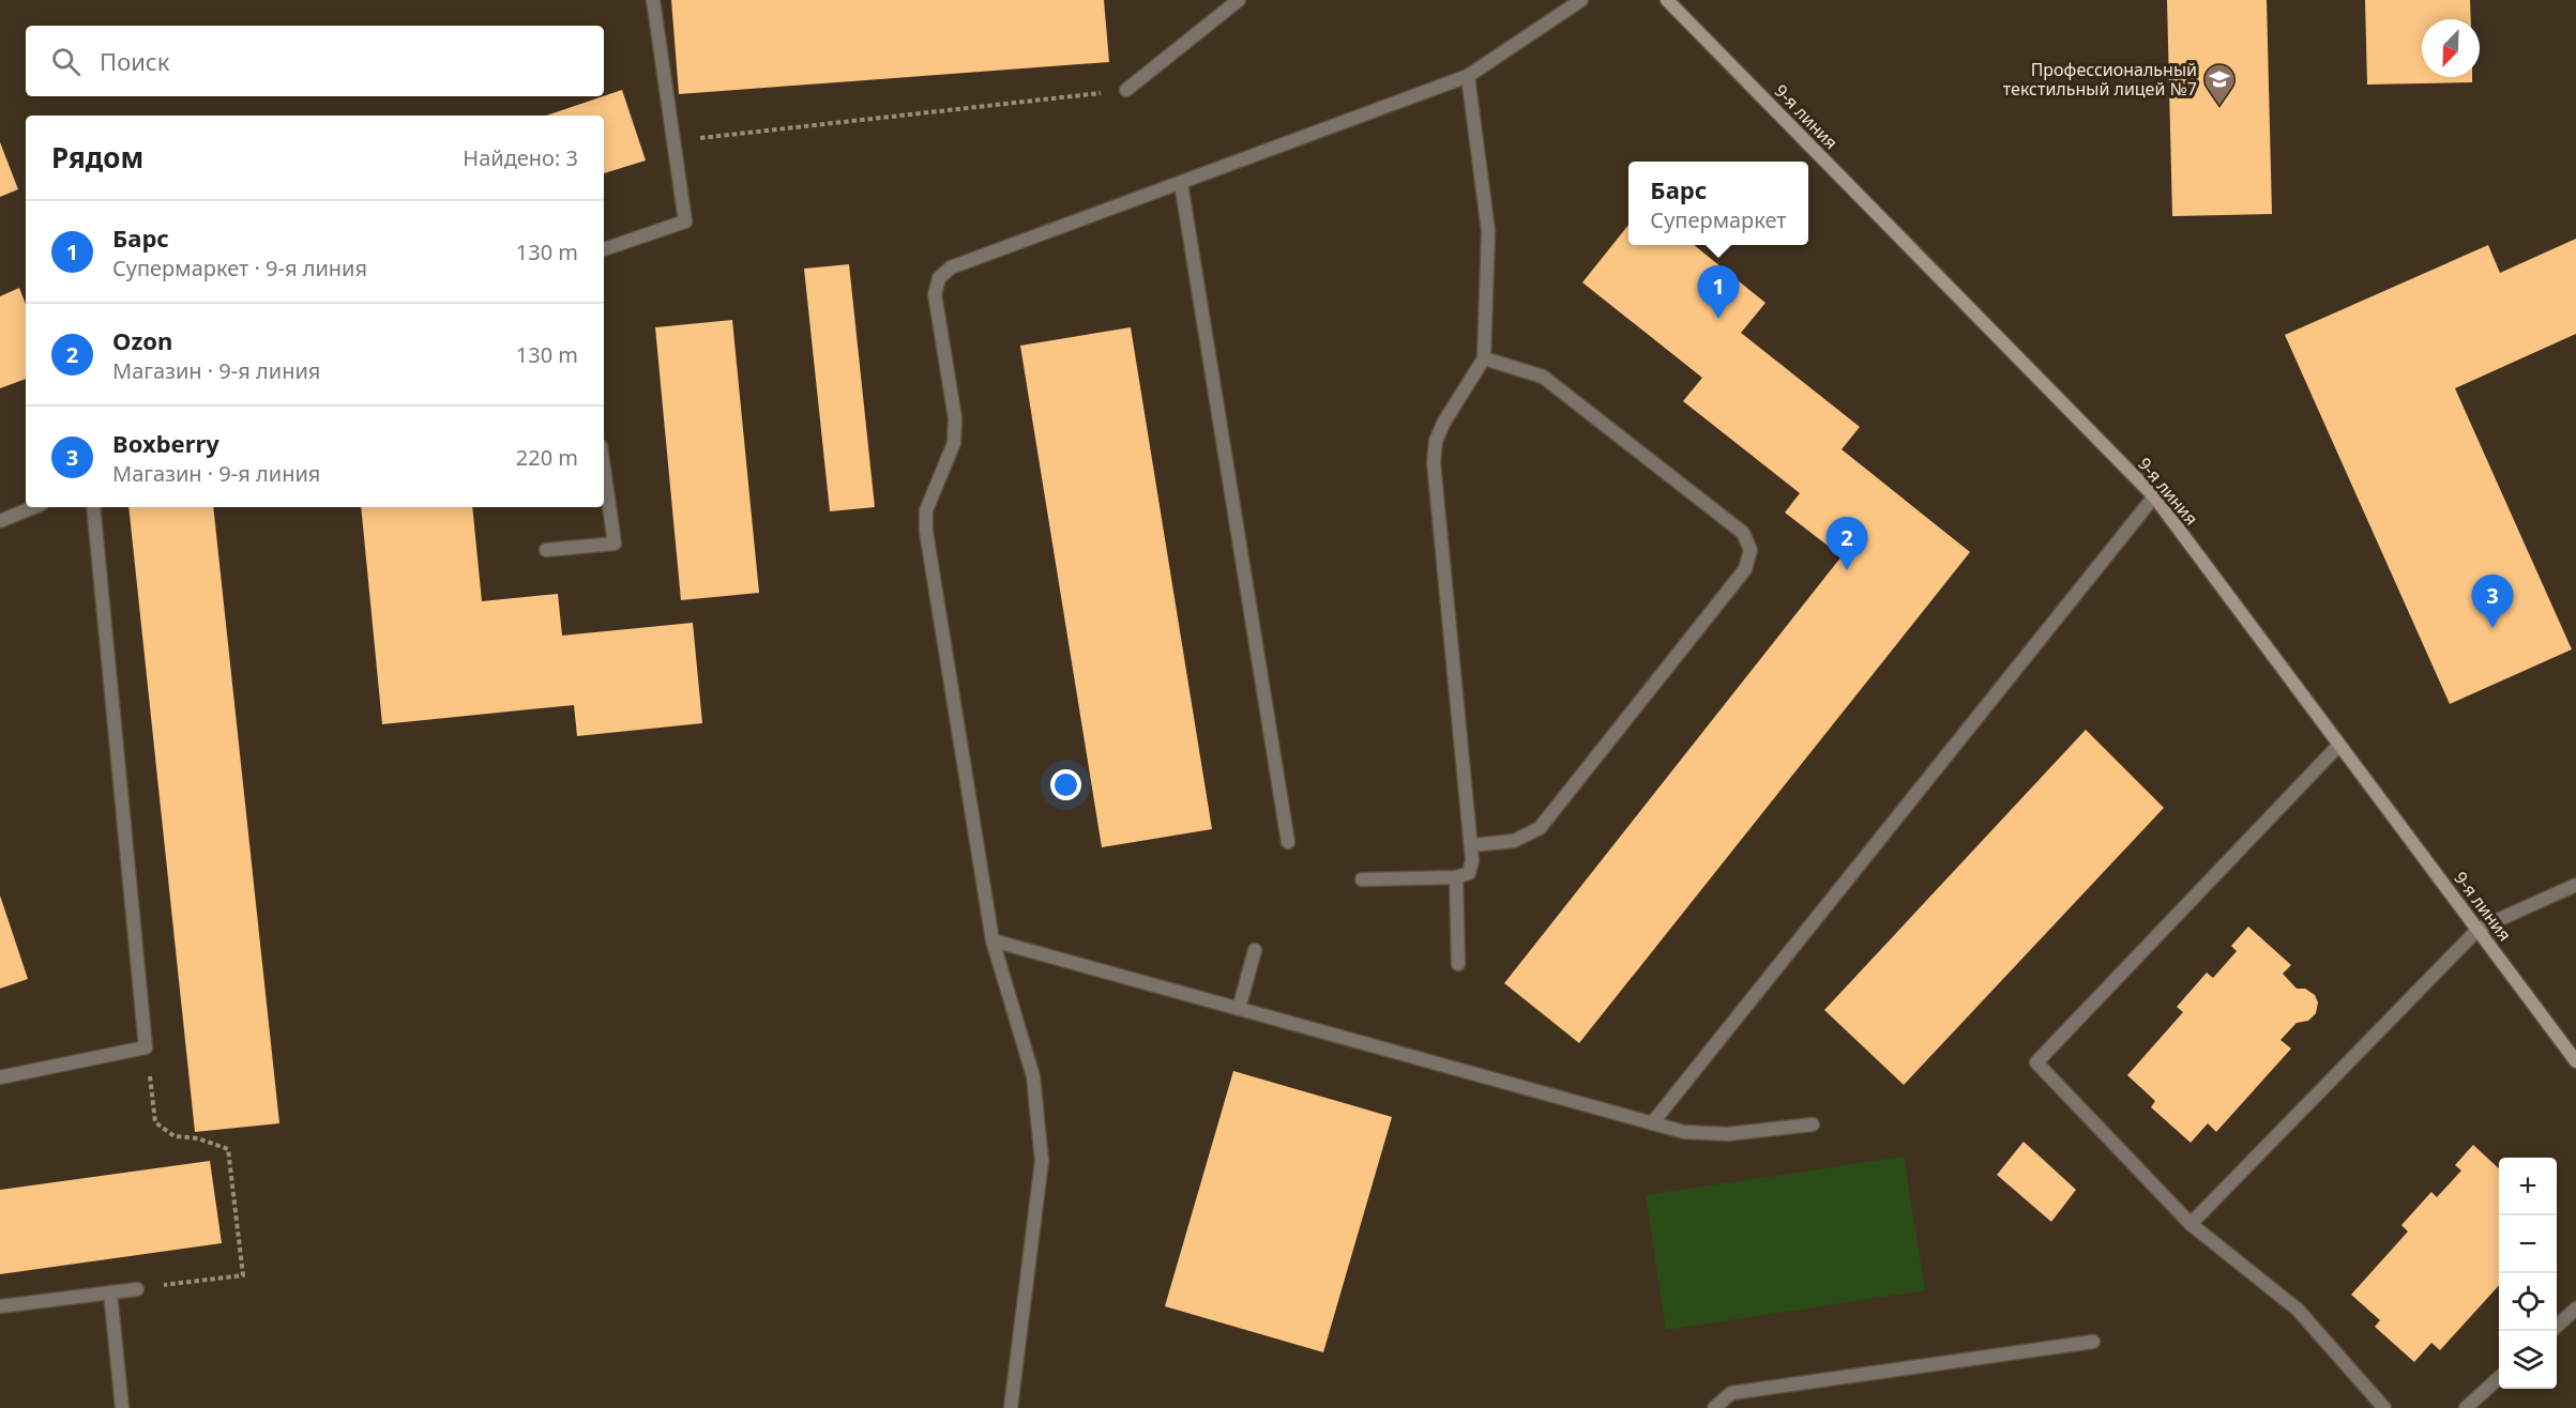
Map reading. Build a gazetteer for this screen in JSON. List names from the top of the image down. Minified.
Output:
{"streets":{"street":["9-я линия"]},"places":{"school or university":["Профессиональный текстильный лицей №7"]},"north":"bottom left","page":{"search":"Поиск","heading":["Рядом","Найдено: 3"],"popup":["Барс","Супермаркет"],"list":[{"mark":"1","name":"Барс","note":"Супермаркет · 9-я линия","value":"130 m"},{"mark":"2","name":"Ozon","note":"Магазин · 9-я линия","value":"130 m"},{"mark":"3","name":"Boxberry","note":"Магазин · 9-я линия","value":"220 m"}],"pins":["1","2","3"],"map_buttons":["+","−"]}}
